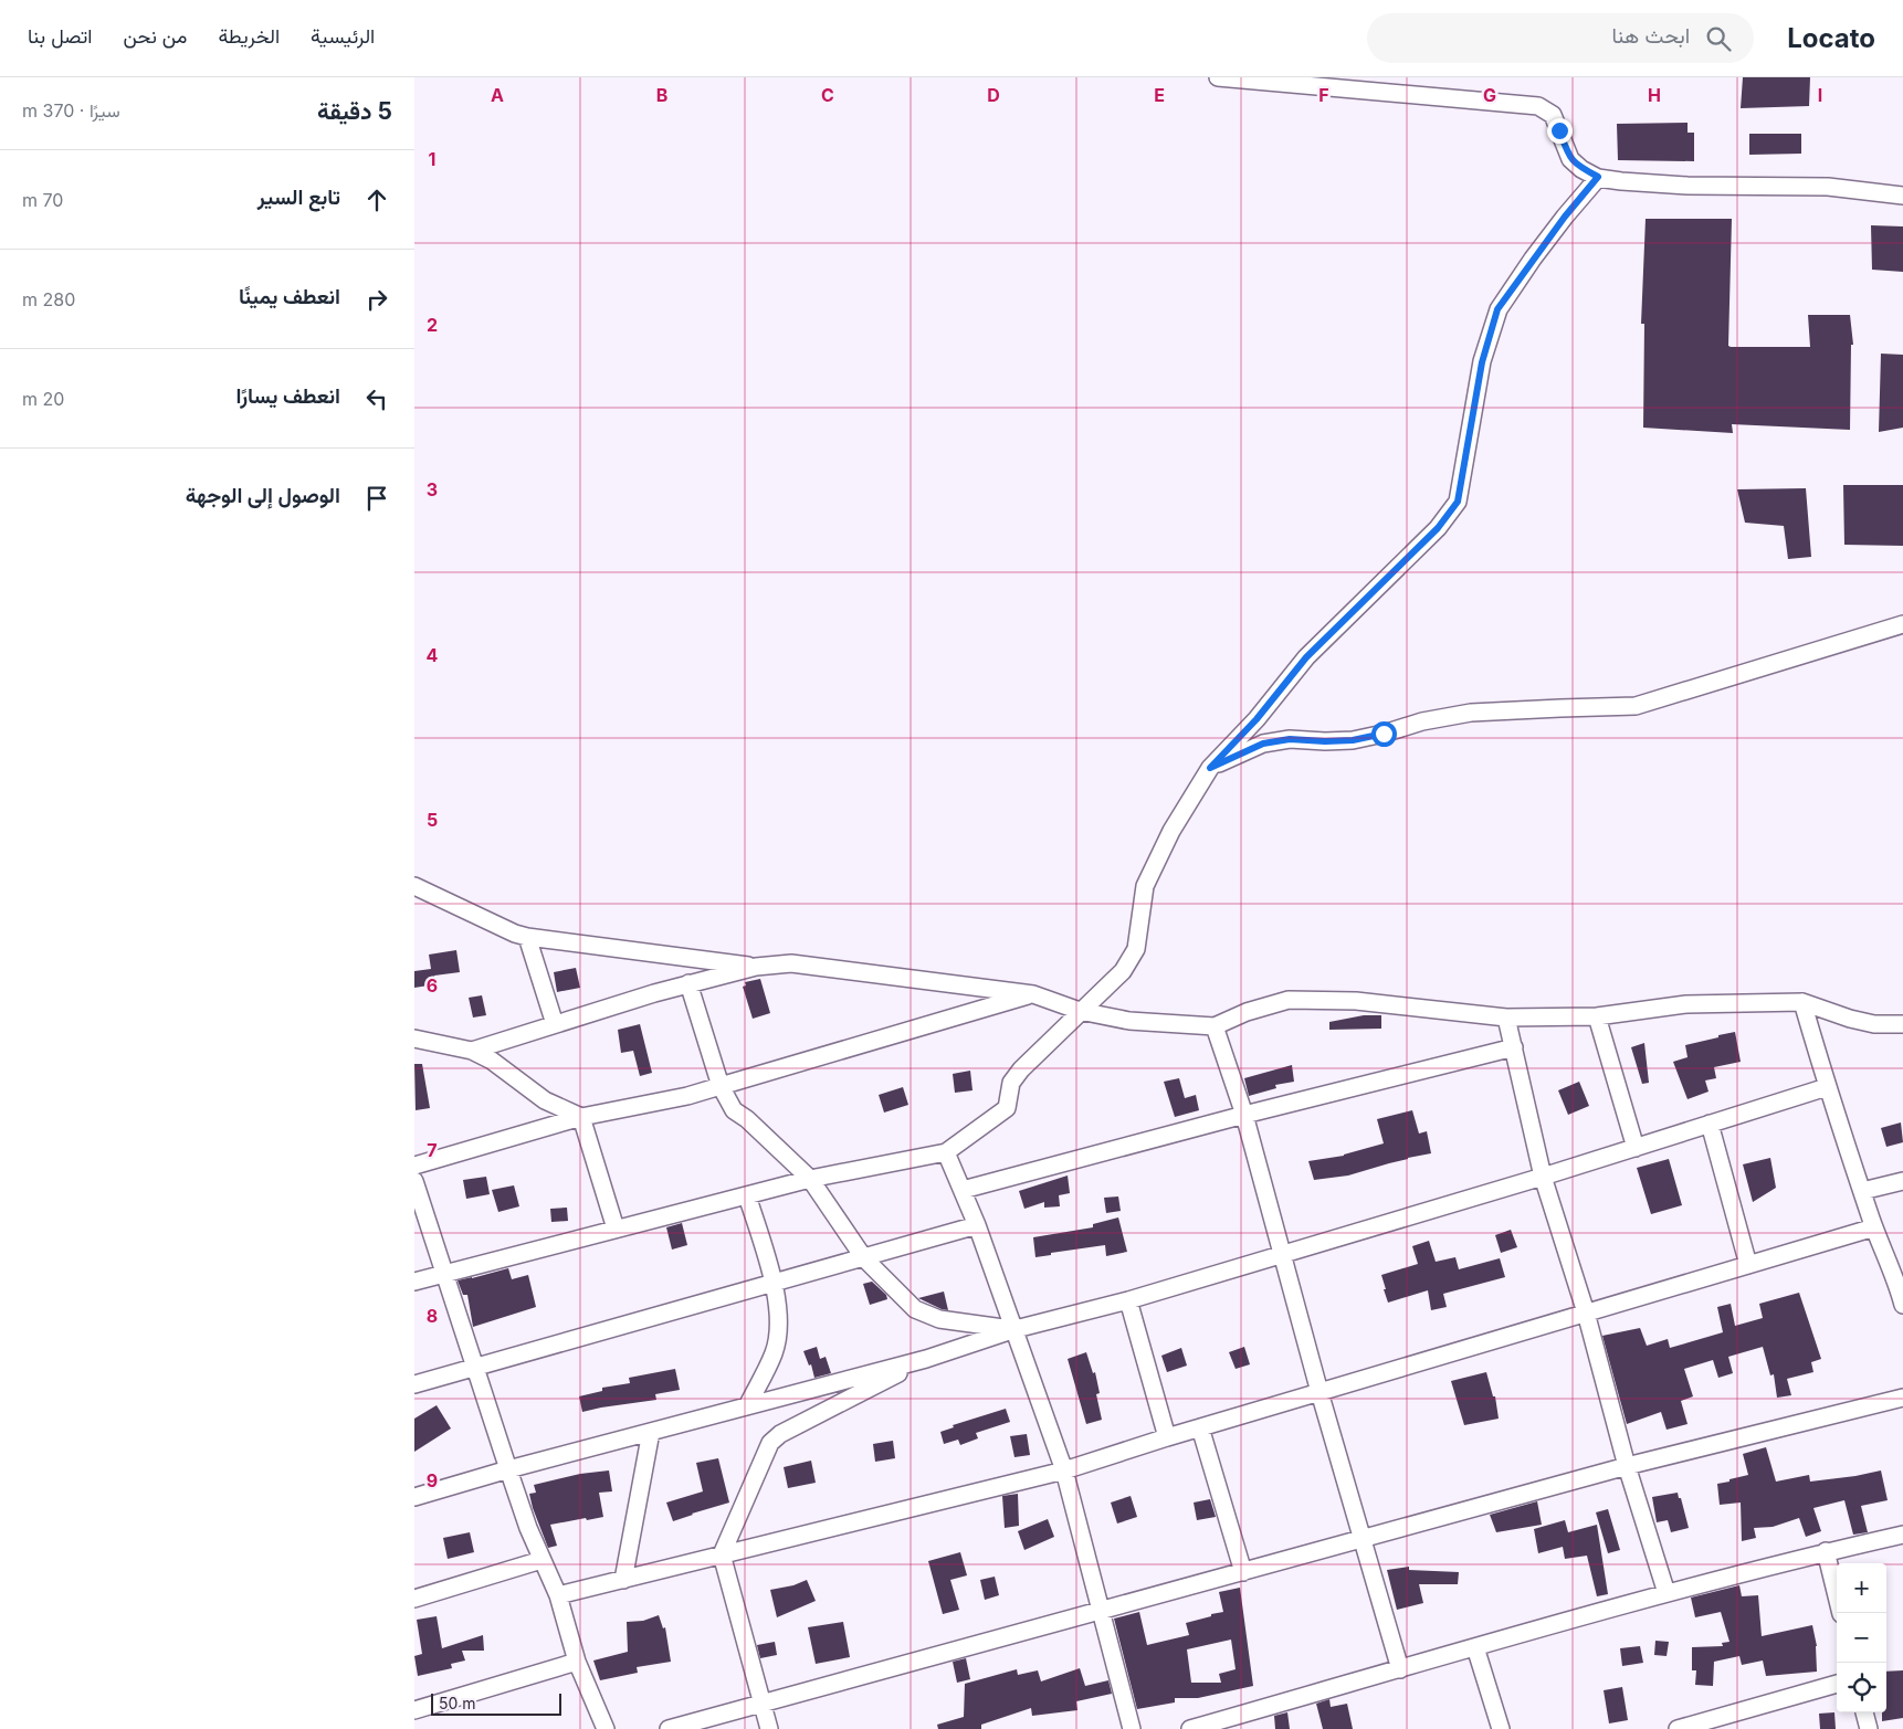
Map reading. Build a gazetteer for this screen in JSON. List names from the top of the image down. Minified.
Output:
{"scale_bar":"50 m","page":{"header":"Locato","search":"ابحث هنا","nav":["الرئيسية","الخريطة","من نحن","اتصل بنا"],"heading":["5 دقيقة","سيرًا · 370 m"],"list":[["تابع السير","70 m"],["انعطف يمينًا","280 m"],["انعطف يسارًا","20 m"],"الوصول إلى الوجهة"],"map_buttons":["+","−"],"scale":"50 m"},"grid":{"columns":["A","B","C","D","E","F","G","H","I"],"rows":["1","2","3","4","5","6","7","8","9"]}}
